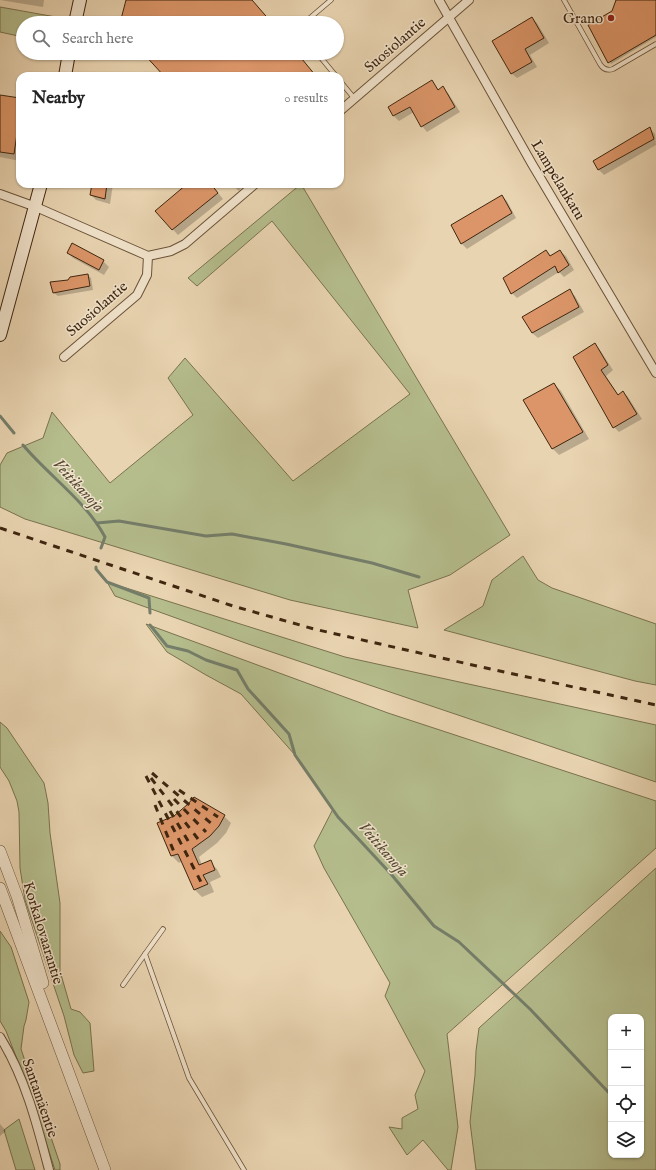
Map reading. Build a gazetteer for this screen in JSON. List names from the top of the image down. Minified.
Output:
{"streets":{"street":["Suosiolantie","Lampelankatu","Korkalovaarantie","Santamäentie"]},"crossings":[["Suosiolantie","Lampelankatu"]],"water":["Veitikanoja"],"places":["Grano"],"page":{"search":"Search here","heading":["Nearby","0 results"],"map_buttons":["+","−"]}}
